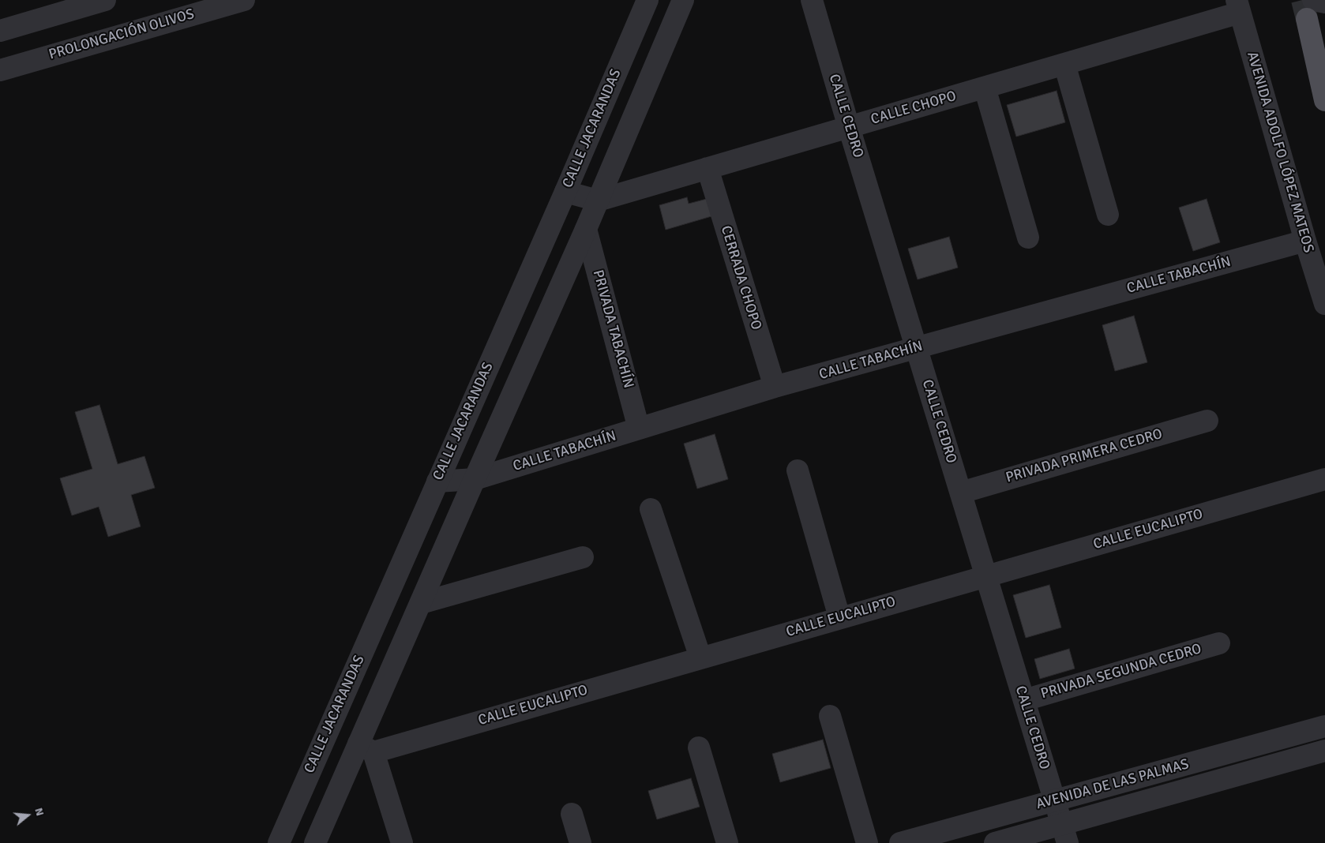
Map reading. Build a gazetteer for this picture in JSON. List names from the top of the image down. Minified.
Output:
{"streets":{"street":["PROLONGACIÓN OLIVOS","CALLE CHOPO","CALLE CEDRO","CALLE JACARANDAS","AVENIDA ADOLFO LÓPEZ MATEOS","CALLE TABACHÍN","CERRADA CHOPO","PRIVADA TABACHÍN","PRIVADA PRIMERA CEDRO","CALLE EUCALIPTO","PRIVADA SEGUNDA CEDRO","AVENIDA DE LAS PALMAS"]},"crossings":[["CALLE CHOPO","CALLE CEDRO"],["CALLE CHOPO","AVENIDA ADOLFO LÓPEZ MATEOS"],["CALLE CHOPO","CERRADA CHOPO"],["CALLE CEDRO","CALLE TABACHÍN"],["CALLE CEDRO","PRIVADA PRIMERA CEDRO"],["CALLE CEDRO","CALLE EUCALIPTO"],["CALLE CEDRO","PRIVADA SEGUNDA CEDRO"],["CALLE CEDRO","AVENIDA DE LAS PALMAS"],["CALLE JACARANDAS","CALLE TABACHÍN"],["AVENIDA ADOLFO LÓPEZ MATEOS","CALLE TABACHÍN"],["CALLE TABACHÍN","CERRADA CHOPO"],["CALLE TABACHÍN","PRIVADA TABACHÍN"]],"north":"right"}
